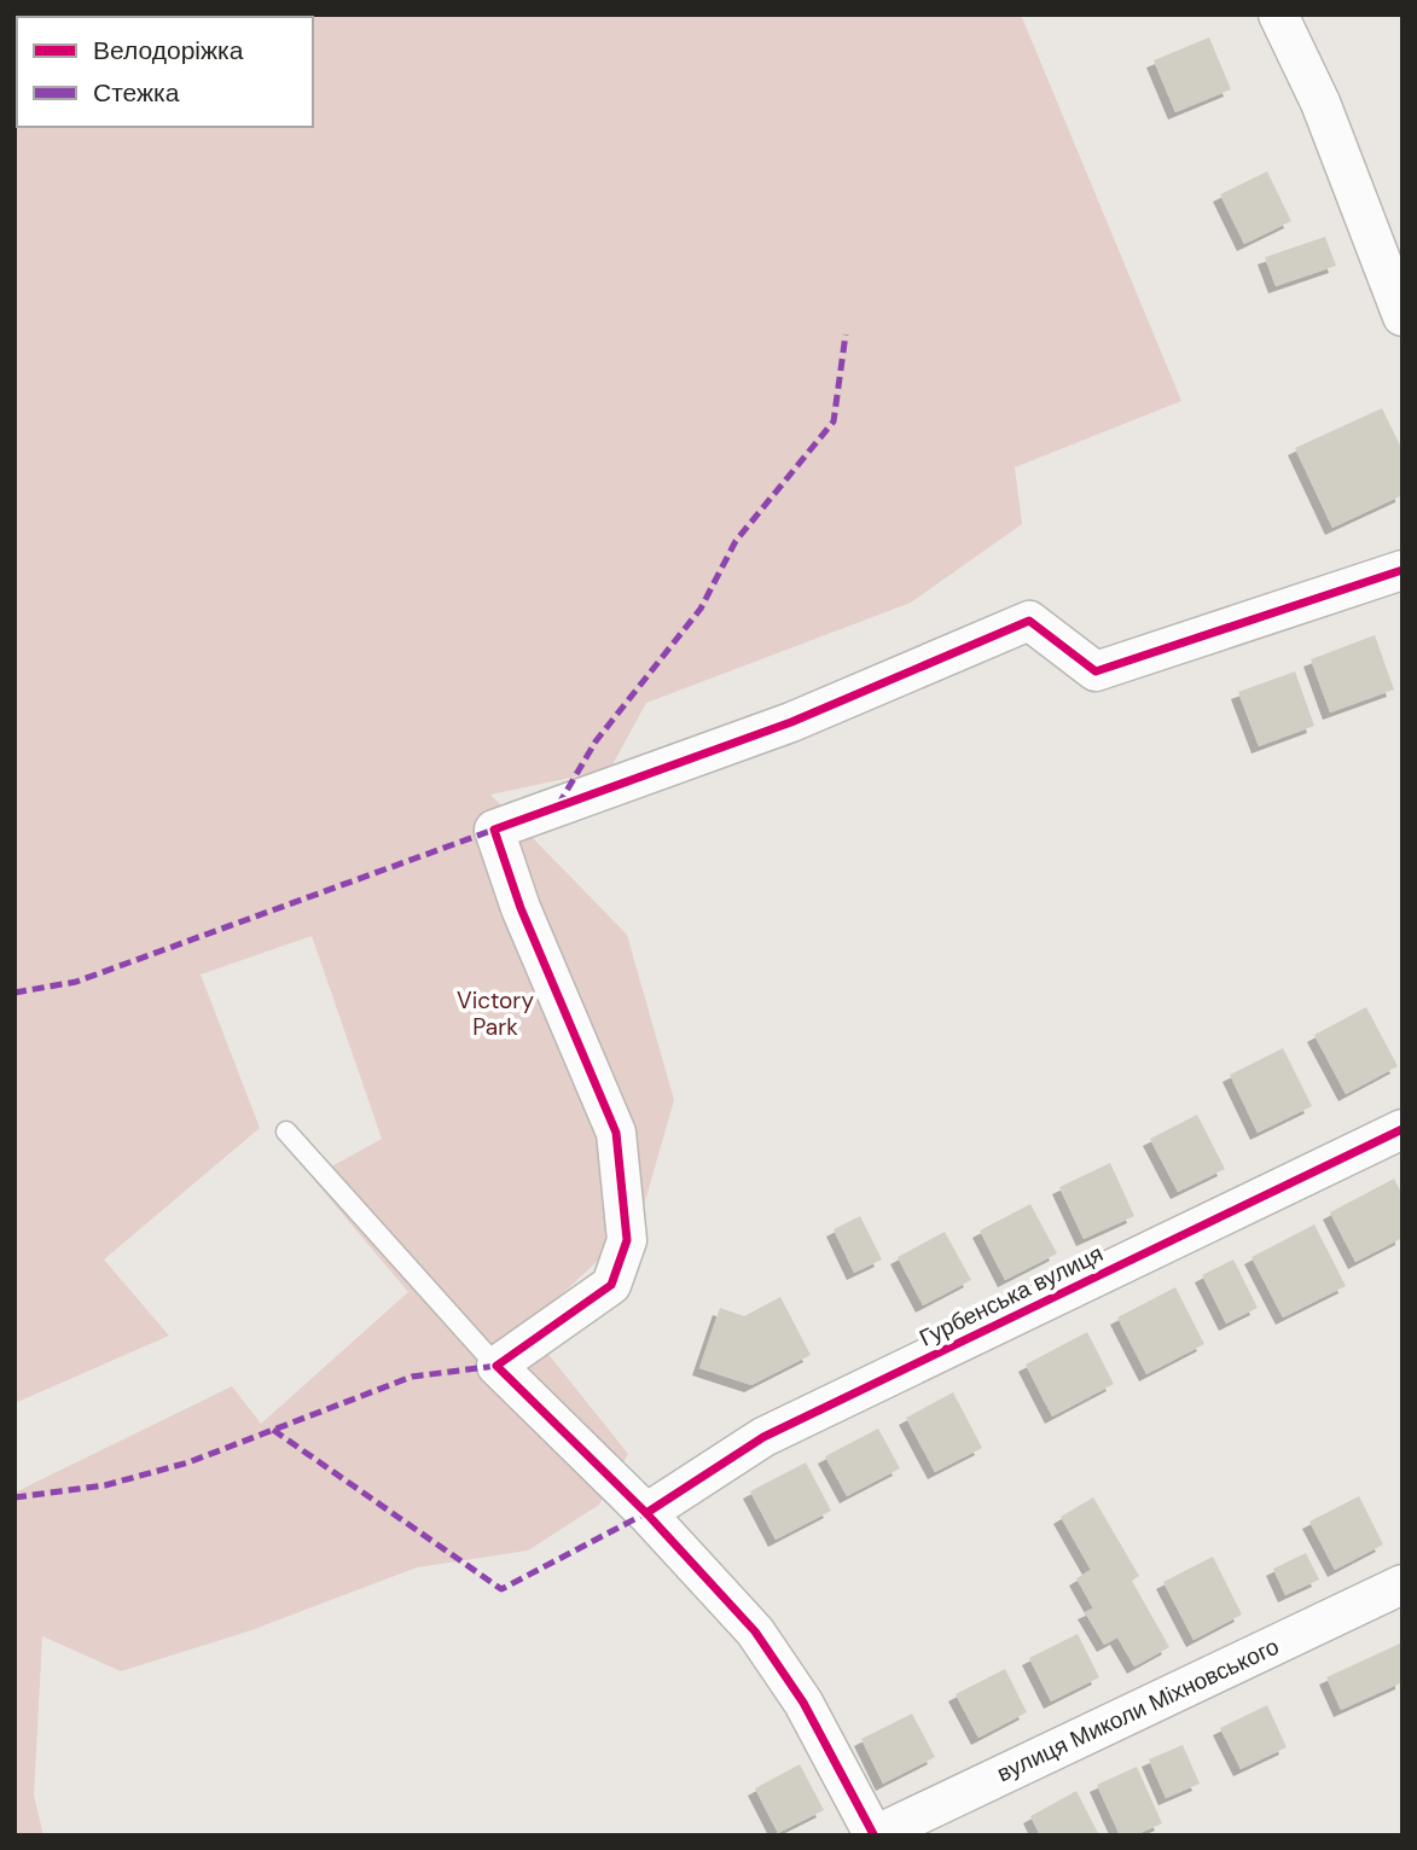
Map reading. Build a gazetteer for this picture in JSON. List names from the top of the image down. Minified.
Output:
{"streets":{"street":["Гурбенська вулиця","вулиця Миколи Міхновського"]},"parks":["Victory Park"],"legend":["Велодоріжка","Стежка"]}
